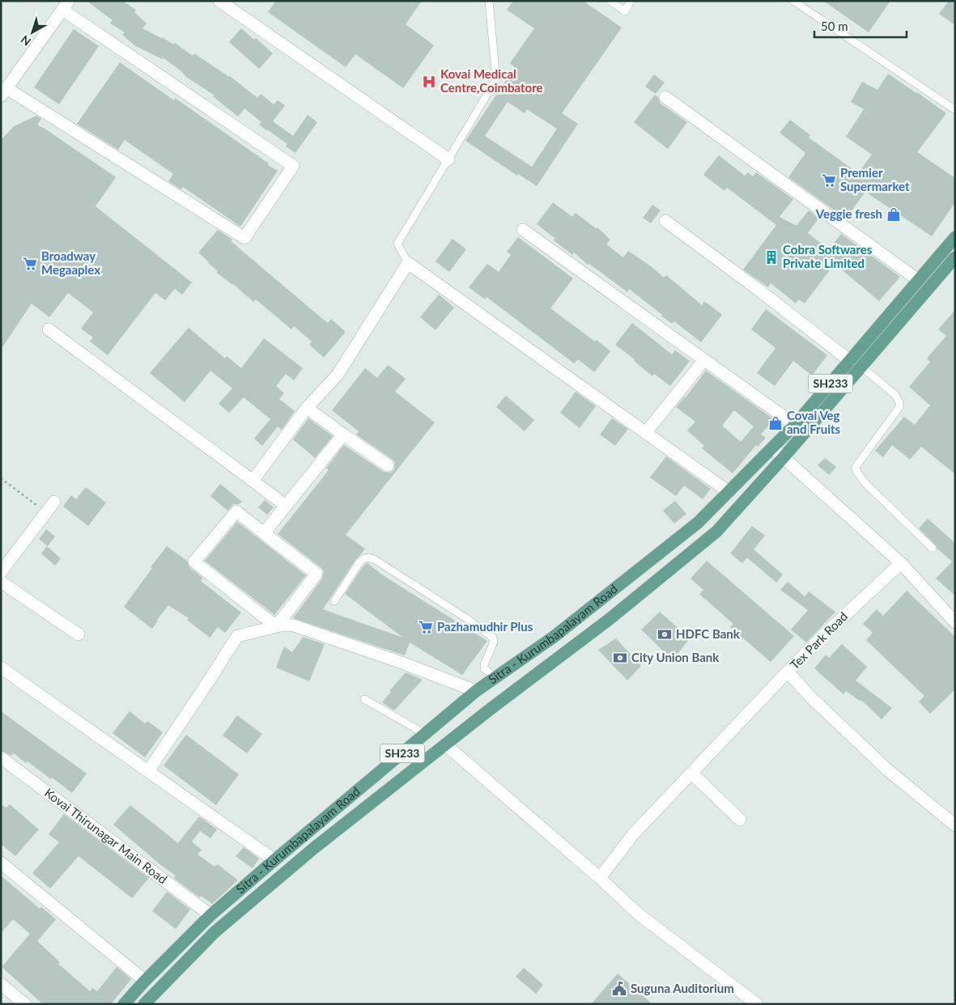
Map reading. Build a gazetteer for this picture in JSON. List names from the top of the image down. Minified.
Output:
{"streets":{"main road":["SH233","Sitra - Kurumbapalayam Road"],"street":["Tex Park Road","Kovai Thirunagar Main Road"]},"crossings":[["Sitra - Kurumbapalayam Road","Kovai Thirunagar Main Road"]],"places":{"hospital":["Kovai Medical Centre,Coimbatore"],"supermarket":["Premier Supermarket","Broadway Megaaplex","Pazhamudhir Plus"],"shop":["Veggie fresh","Covai Veg and Fruits"],"building":["Cobra Softwares Private Limited"],"bank":["HDFC Bank","City Union Bank"],"public building":["Suguna Auditorium"]},"scale_bar":"50 m","north":"bottom left"}
